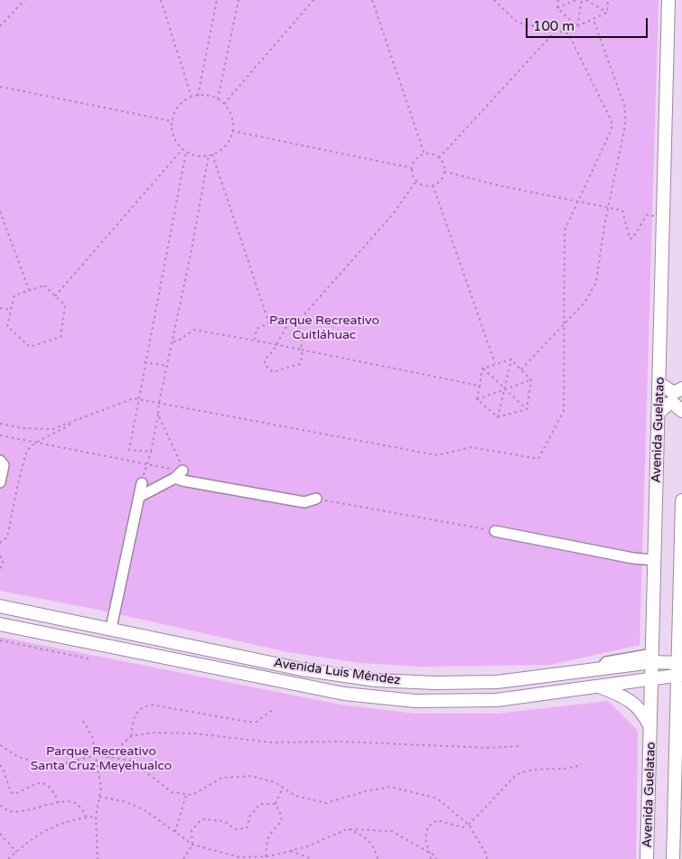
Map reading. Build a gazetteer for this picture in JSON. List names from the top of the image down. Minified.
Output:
{"streets":{"main road":["Avenida Guelatao","Avenida Luis Méndez"]},"crossings":[["Avenida Guelatao","Avenida Luis Méndez"]],"parks":["Parque Recreativo Cuitláhuac","Parque Recreativo Santa Cruz Meyehualco"],"scale_bar":"100 m"}
